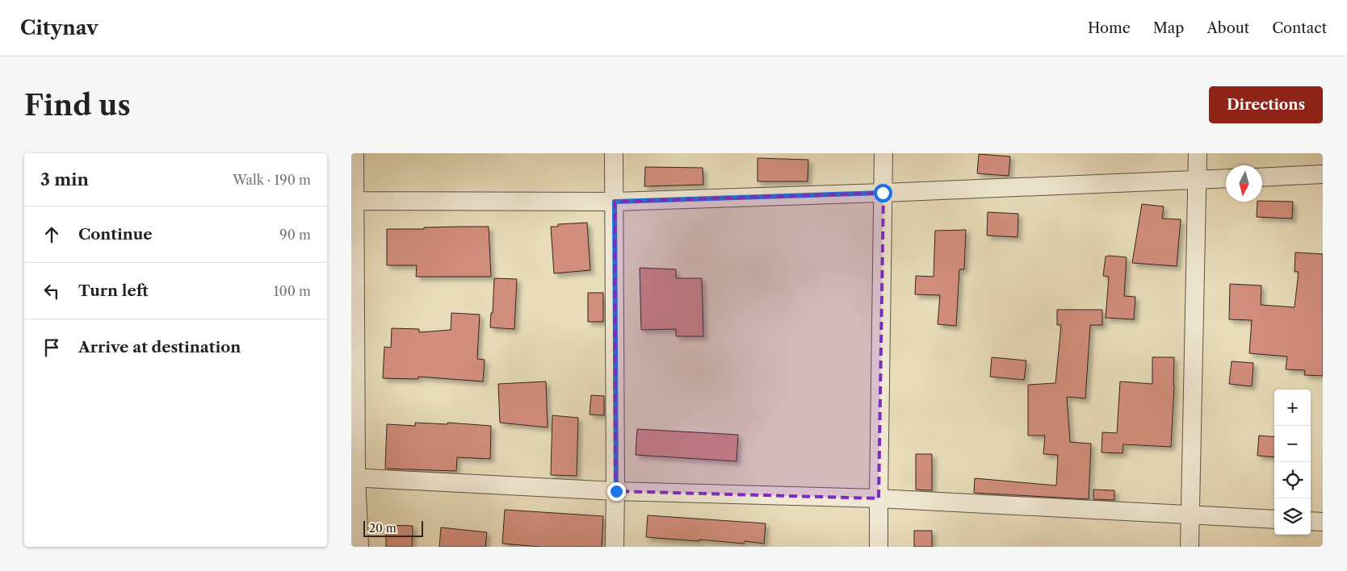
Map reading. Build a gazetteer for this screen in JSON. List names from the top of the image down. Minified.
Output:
{"scale_bar":"20 m","north":"bottom","page":{"header":"Citynav","nav":["Home","Map","About","Contact"],"buttons":"Directions","title":"Find us","heading":["3 min","Walk · 190 m"],"list":[["Continue","90 m"],["Turn left","100 m"],"Arrive at destination"],"map_buttons":["+","−"],"scale":"20 m"}}
